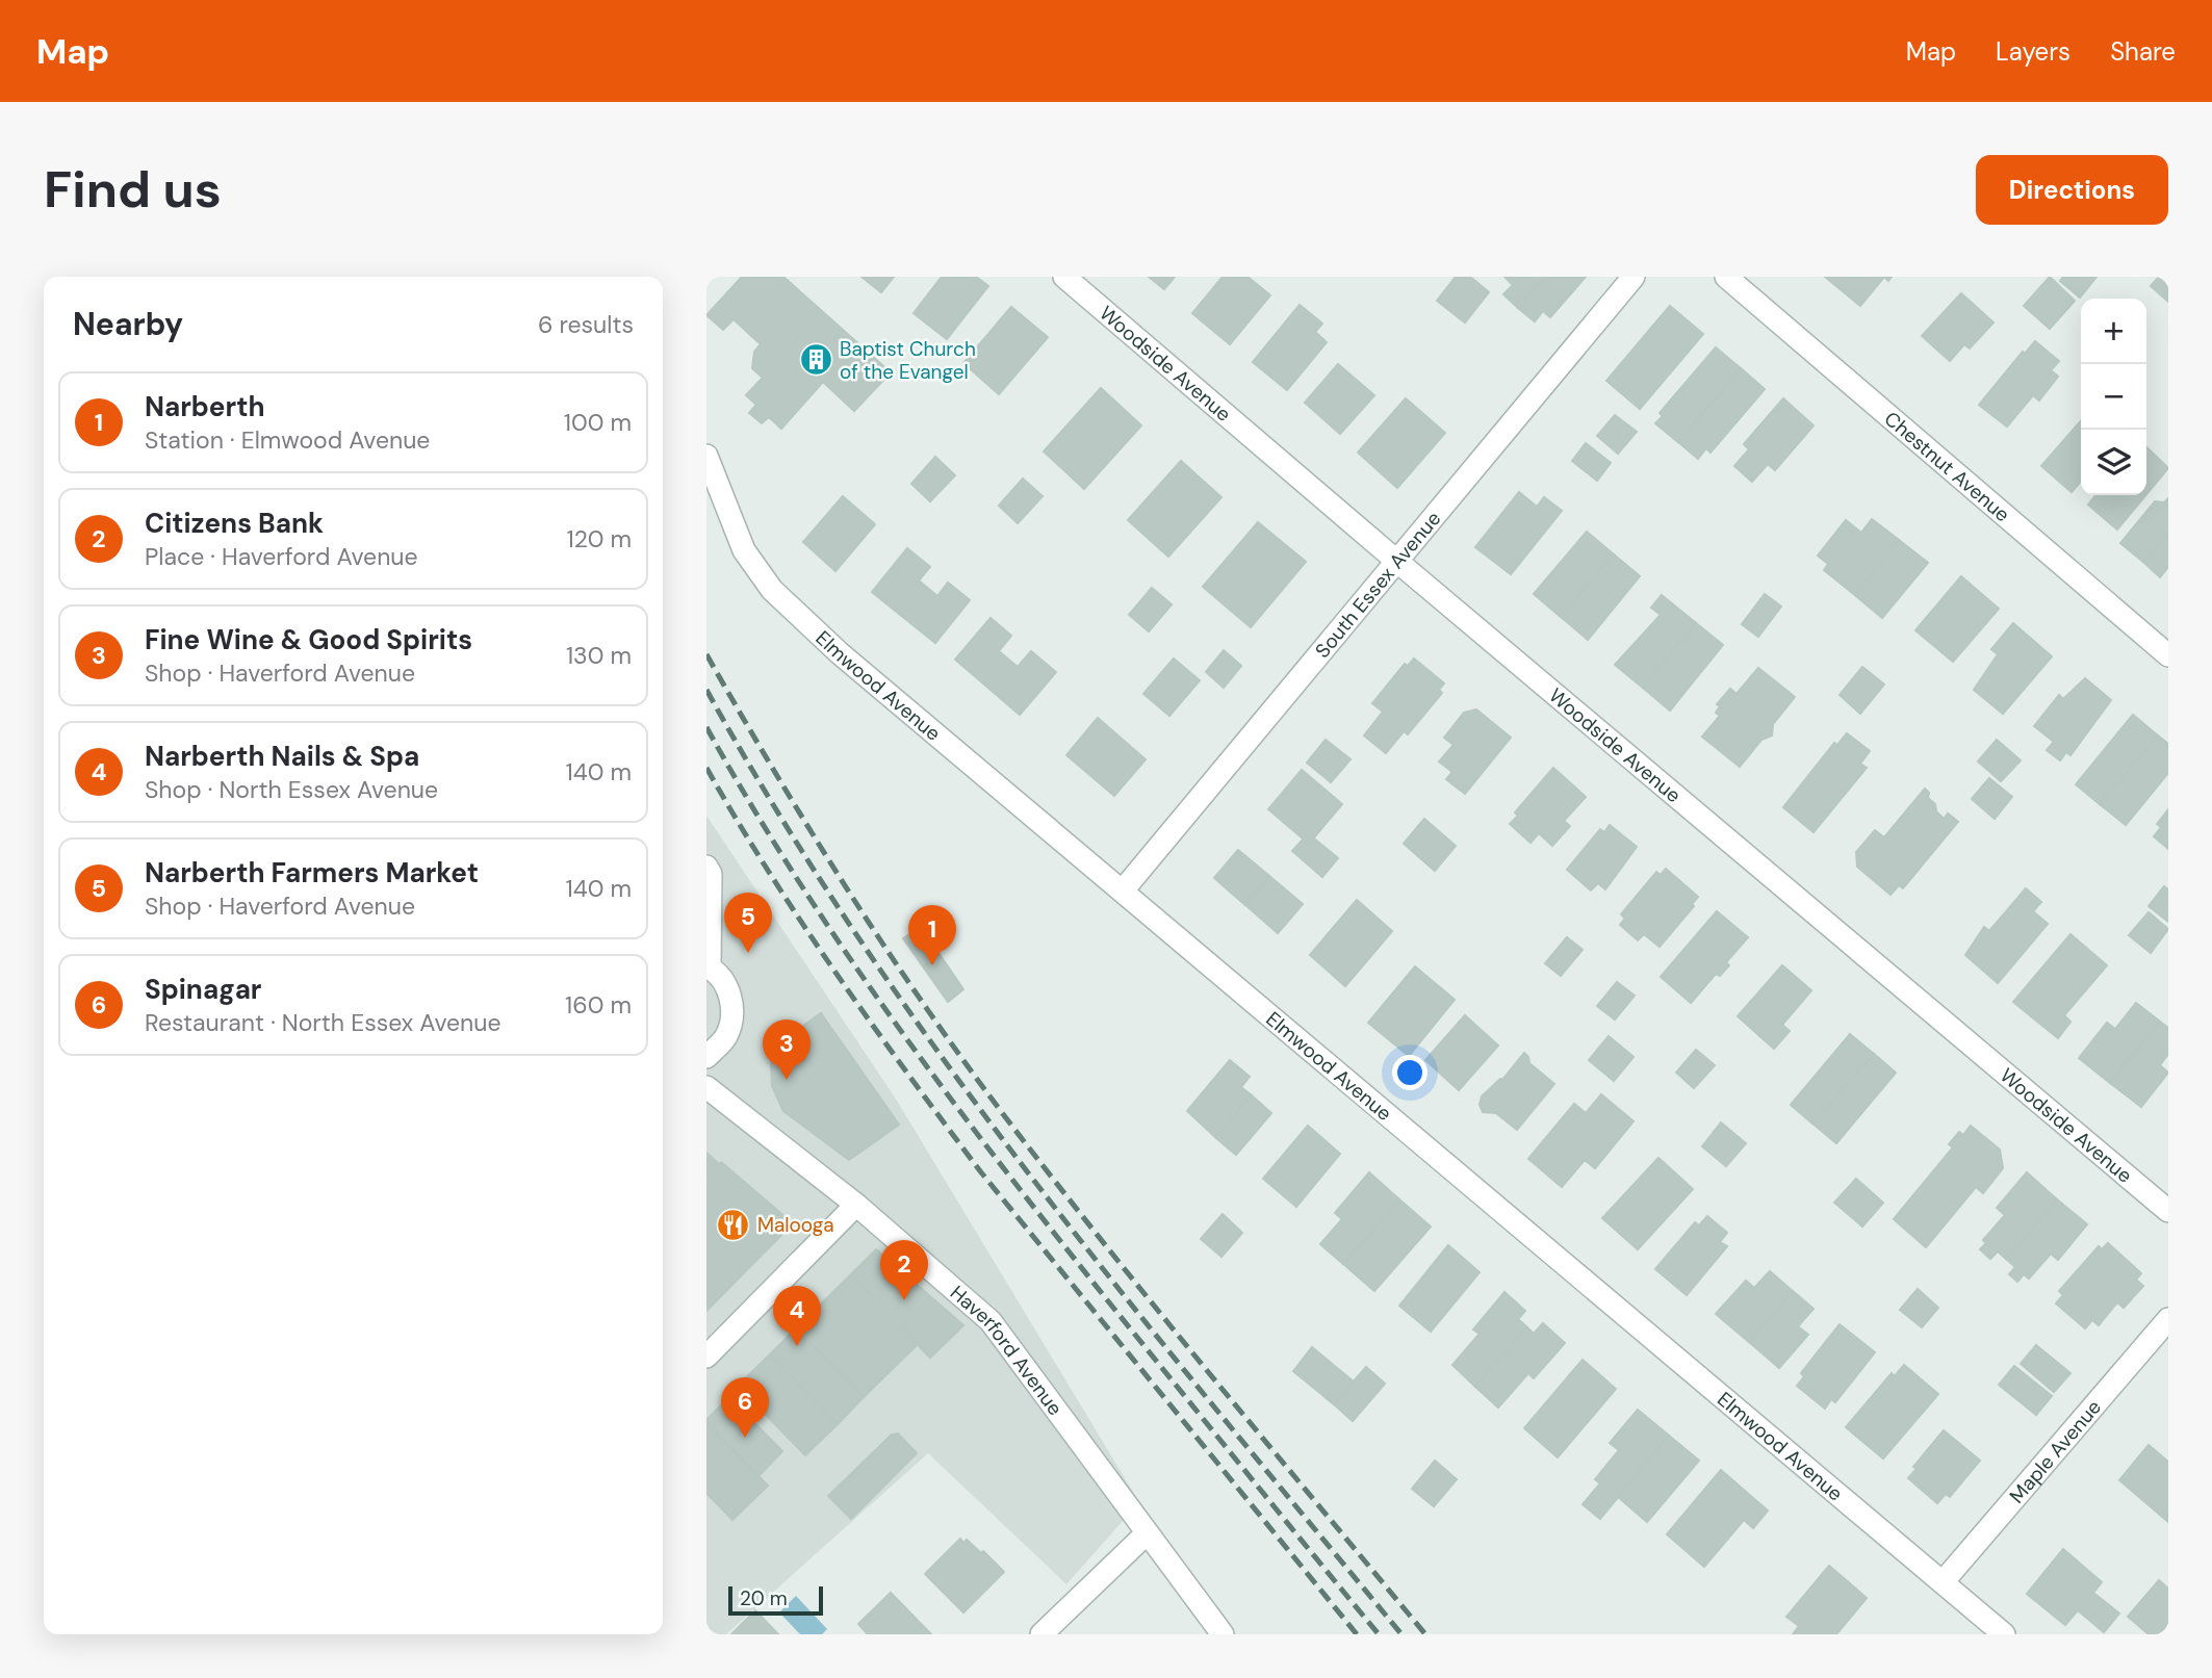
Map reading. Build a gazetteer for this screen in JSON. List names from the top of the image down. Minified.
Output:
{"streets":{"street":["Woodside Avenue","Chestnut Avenue","South Essex Avenue","Elmwood Avenue","Haverford Avenue","Maple Avenue"]},"crossings":[["Woodside Avenue","South Essex Avenue"],["South Essex Avenue","Elmwood Avenue"],["Elmwood Avenue","Maple Avenue"]],"places":{"building":["Baptist Church of the Evangel"],"restaurant":["Malooga"]},"scale_bar":"20 m","page":{"header":"Map","nav":["Map","Layers","Share"],"buttons":"Directions","title":"Find us","heading":["Nearby","6 results"],"map_buttons":["+","−"],"list":[{"mark":"1","name":"Narberth","note":"Station · Elmwood Avenue","value":"100 m"},{"mark":"2","name":"Citizens Bank","note":"Place · Haverford Avenue","value":"120 m"},{"mark":"3","name":"Fine Wine & Good Spirits","note":"Shop · Haverford Avenue","value":"130 m"},{"mark":"4","name":"Narberth Nails & Spa","note":"Shop · North Essex Avenue","value":"140 m"},{"mark":"5","name":"Narberth Farmers Market","note":"Shop · Haverford Avenue","value":"140 m"},{"mark":"6","name":"Spinagar","note":"Restaurant · North Essex Avenue","value":"160 m"}],"pins":["5","1","3","2","4","6"],"scale":"20 m"}}
